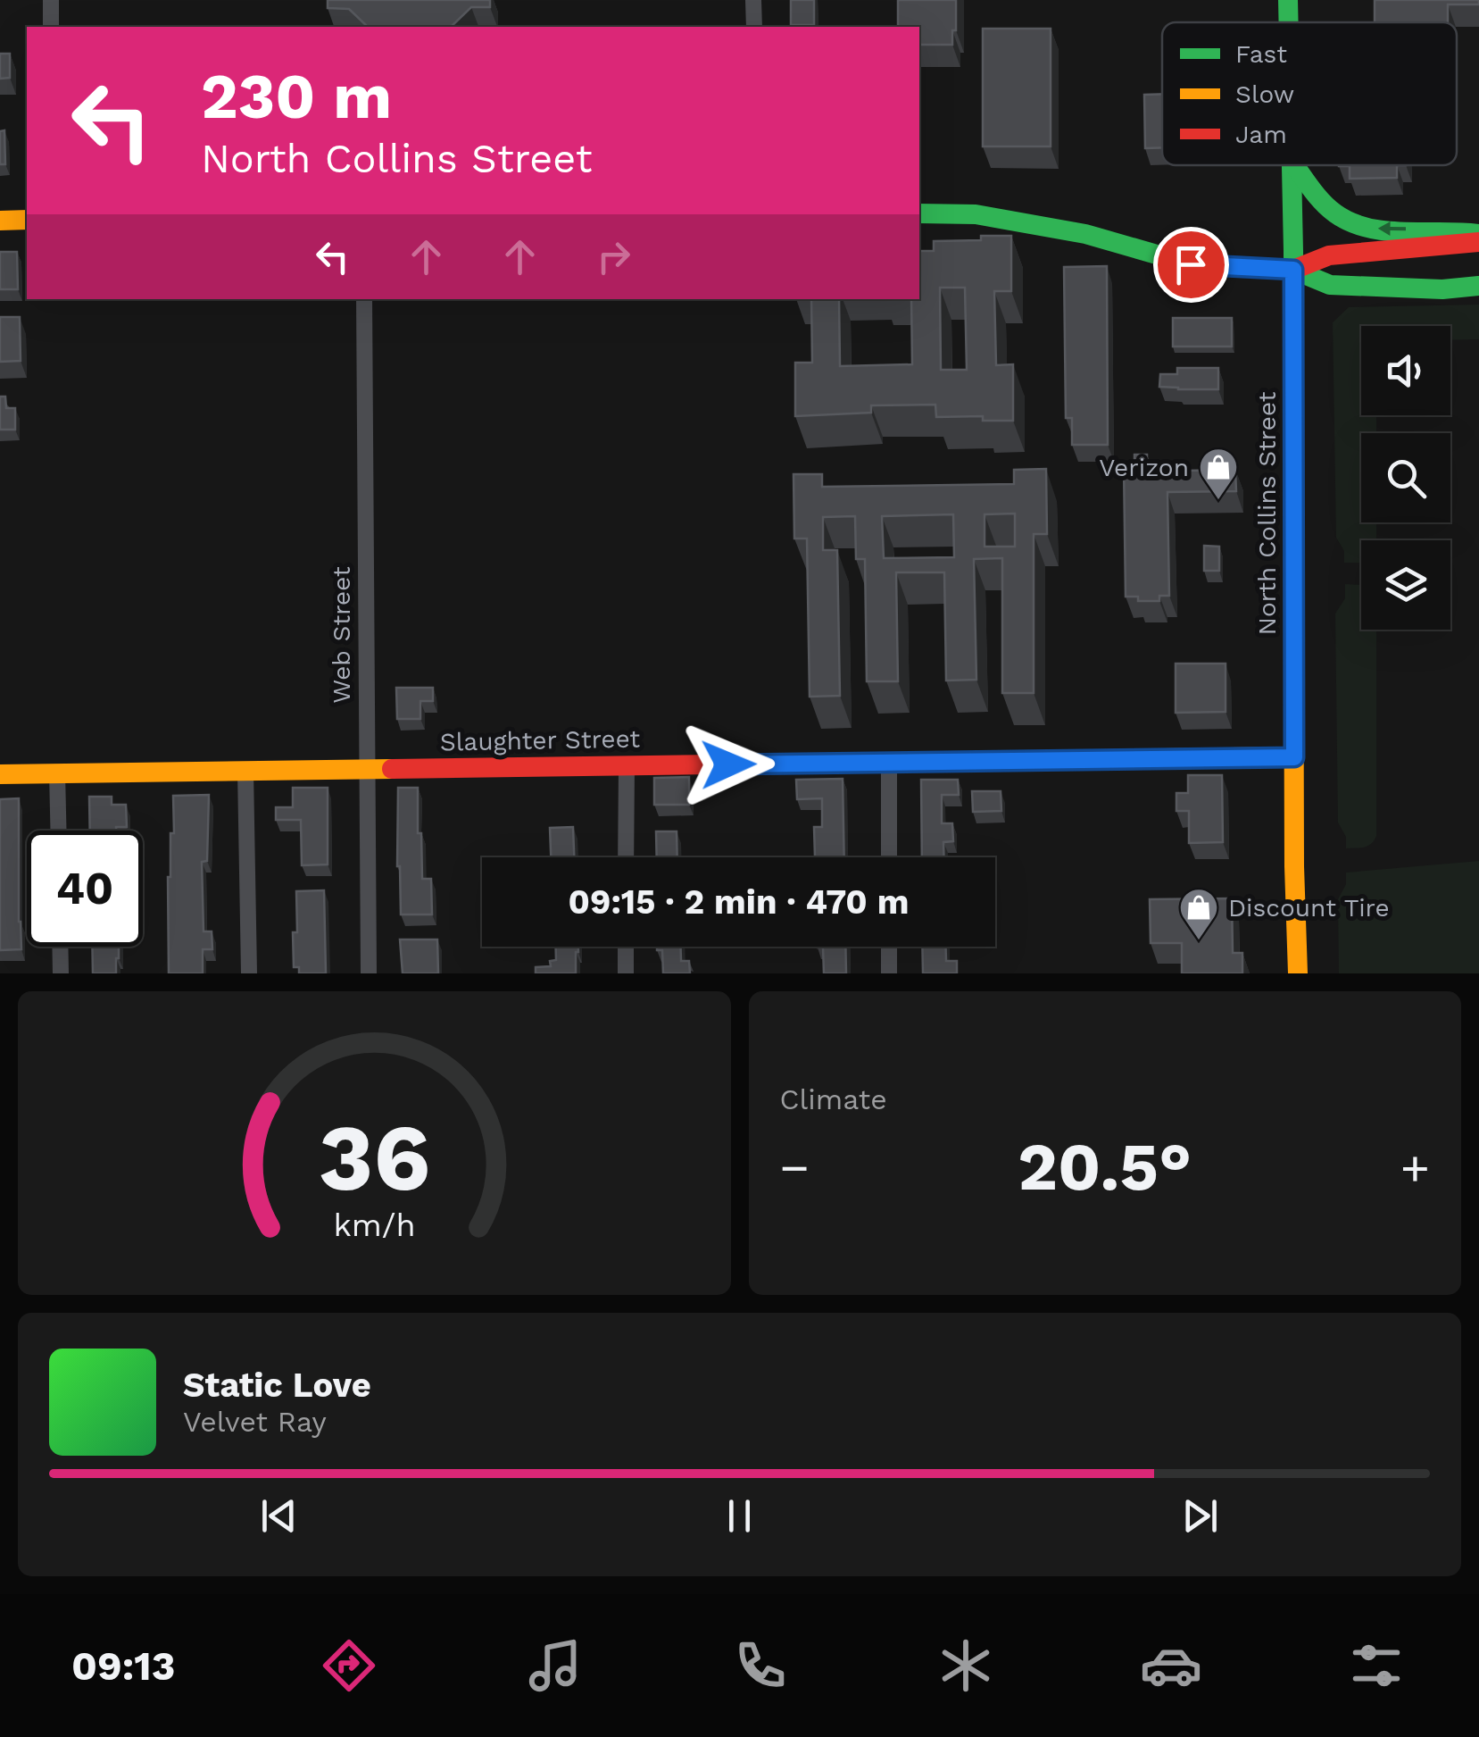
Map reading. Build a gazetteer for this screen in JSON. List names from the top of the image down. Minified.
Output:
{"streets":{"main road":["North Collins Street","Slaughter Street"],"street":["Web Street"]},"crossings":[["North Collins Street","Slaughter Street"],["Web Street","Slaughter Street"]],"places":{"shop":["Verizon","Discount Tire"]},"legend":["Fast","Slow","Jam"],"page":{"turn":["230 m","North Collins Street"],"limit":"40","trip":"09:15 · 2 min · 470 m","tile":"Climate","heat":["−","20.5°","+"],"song":["Static Love","Velvet Ray"],"tabs":"09:13","gauge":["36","km/h"]}}
